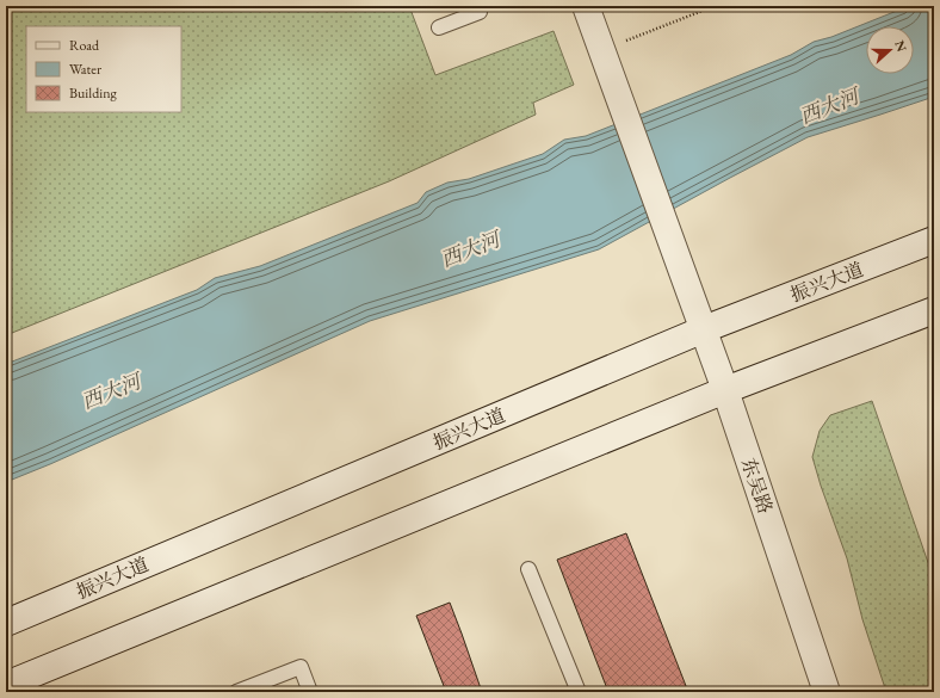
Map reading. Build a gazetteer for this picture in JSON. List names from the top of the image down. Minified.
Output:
{"streets":{"main road":["振兴大道","东吴路"]},"crossings":[["振兴大道","东吴路"]],"water":["西大河"],"legend":["Road","Water","Building"],"north":"right"}
